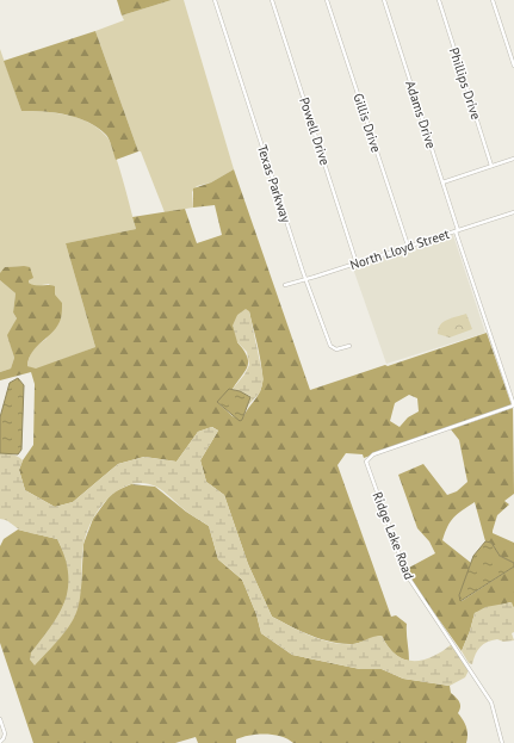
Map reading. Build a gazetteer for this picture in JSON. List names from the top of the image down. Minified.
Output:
{"streets":{"street":["Phillips Drive","Adams Drive","Gillis Drive","Powell Drive","Texas Parkway","North Lloyd Street","Ridge Lake Road"]},"crossings":[["Adams Drive","North Lloyd Street"],["Adams Drive","Ridge Lake Road"],["Gillis Drive","North Lloyd Street"],["Powell Drive","North Lloyd Street"],["Texas Parkway","North Lloyd Street"]]}
